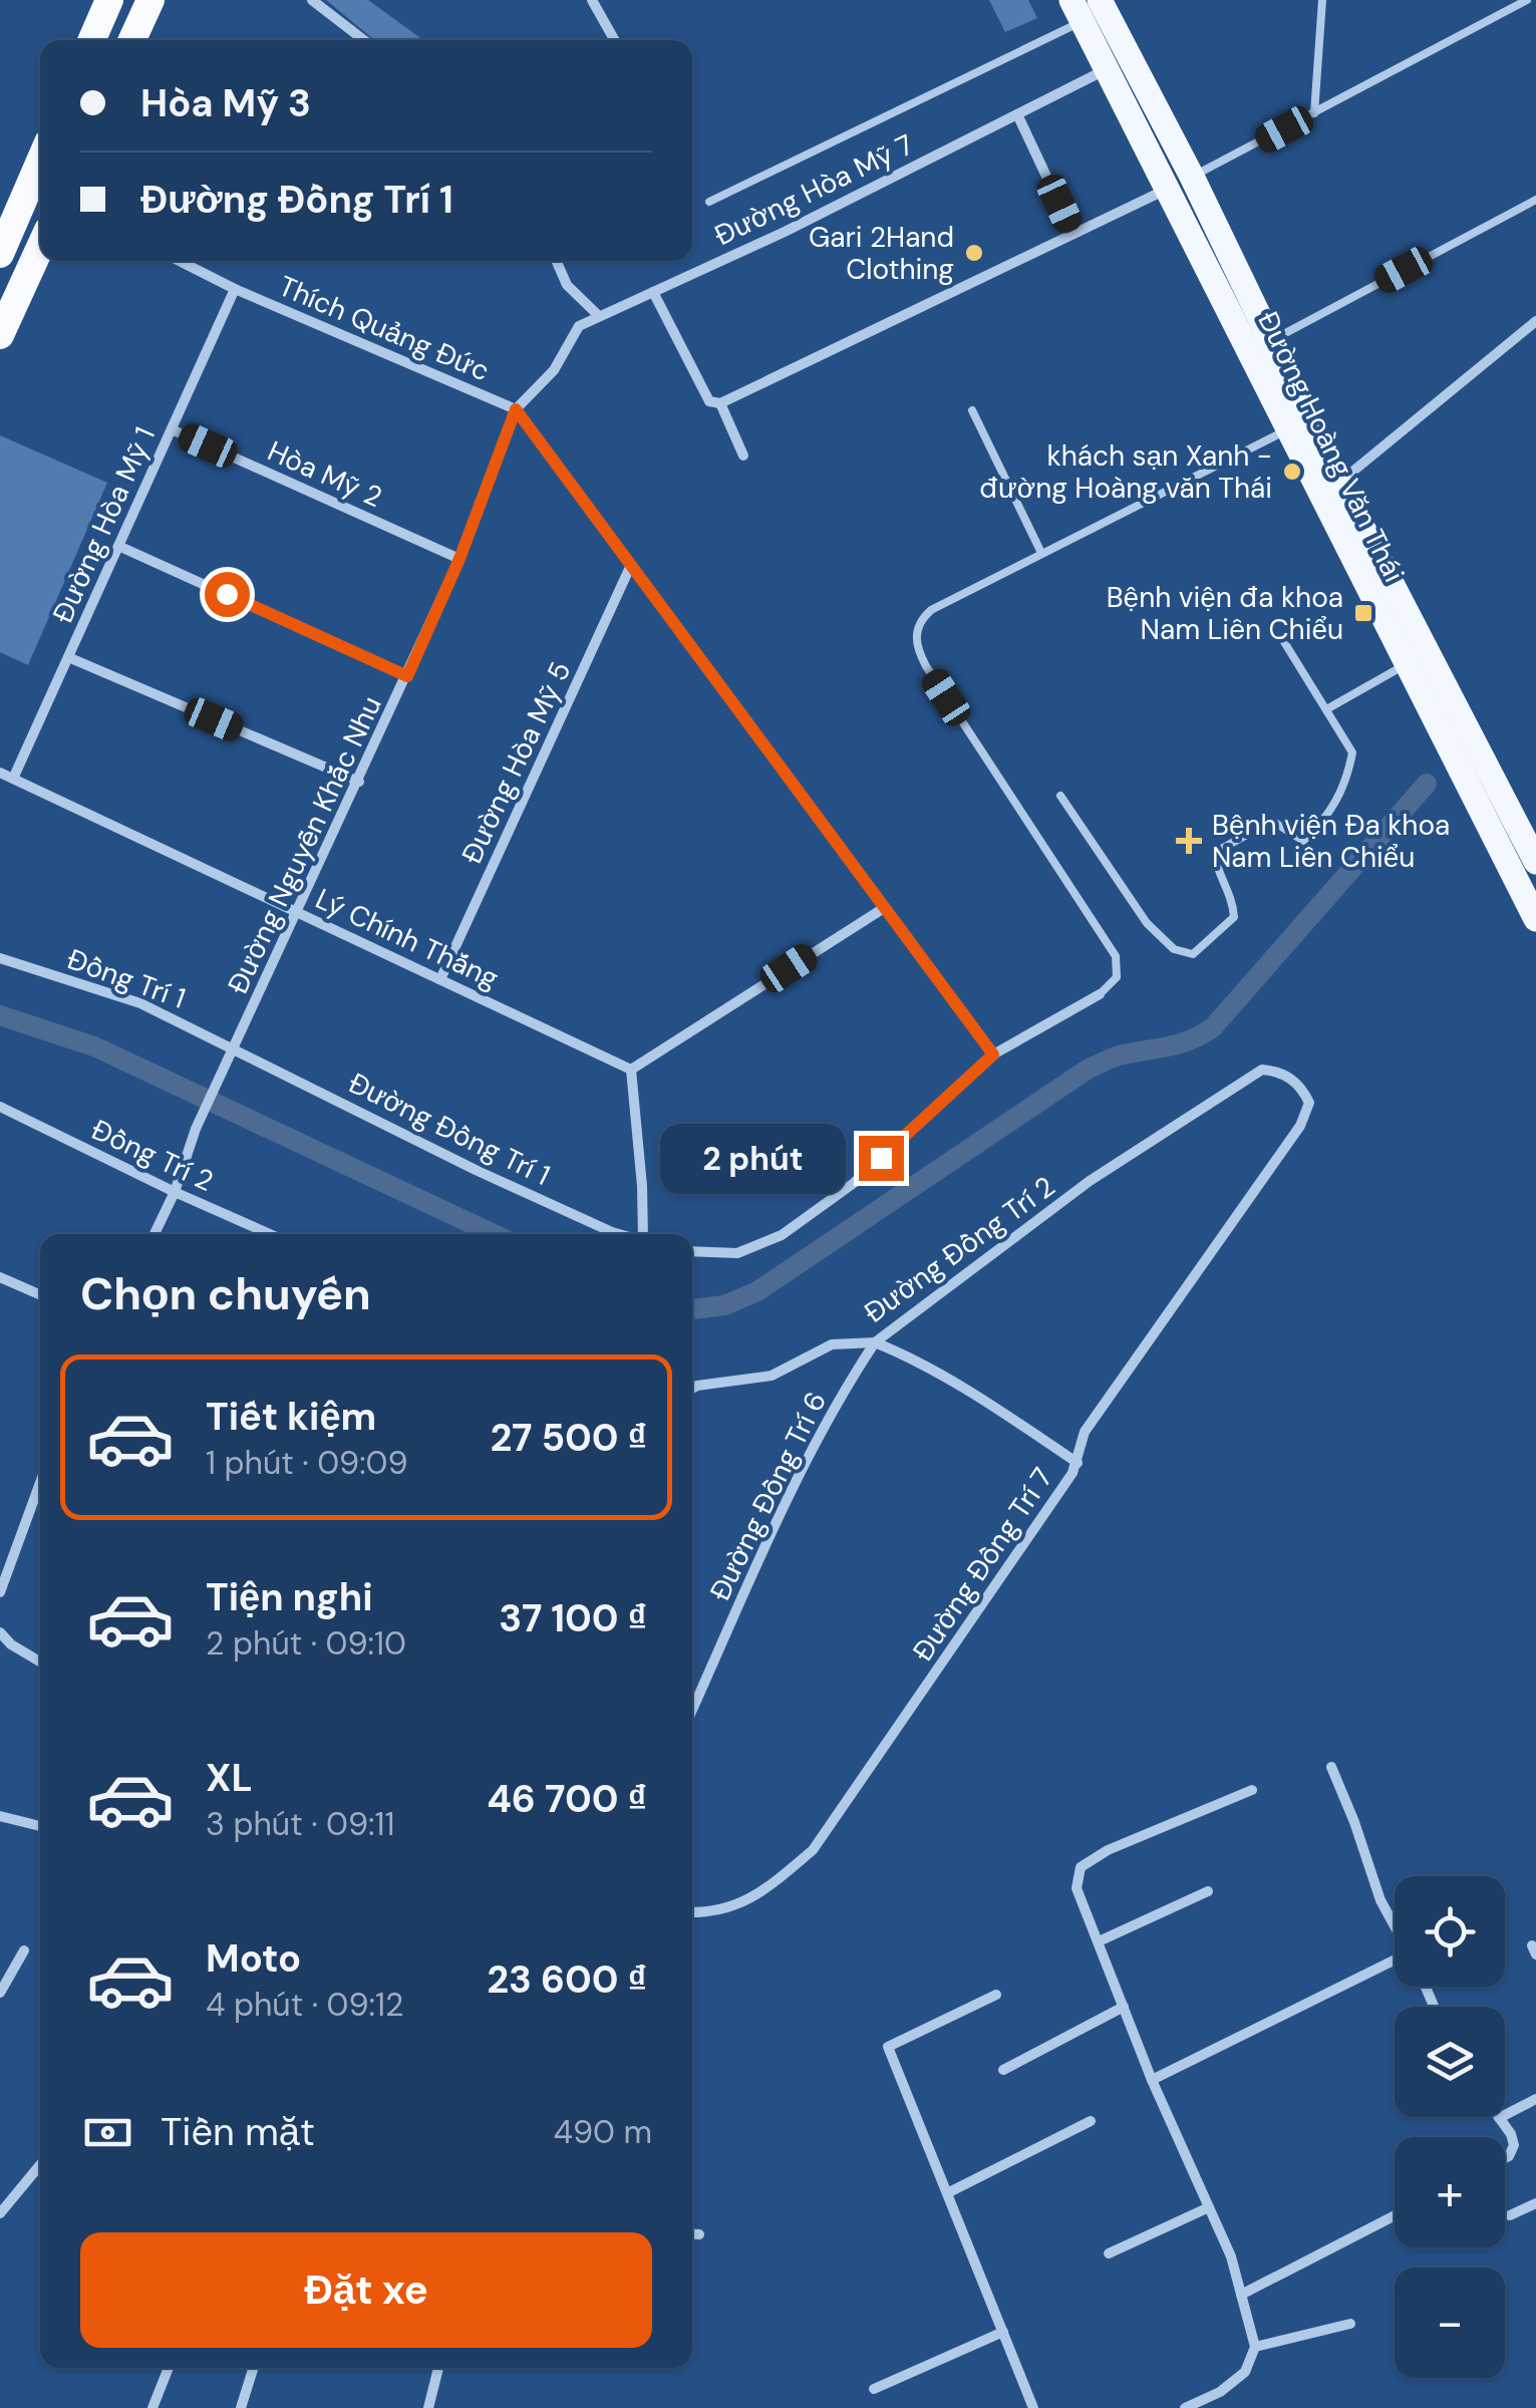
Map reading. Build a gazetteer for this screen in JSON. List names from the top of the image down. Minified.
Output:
{"streets":{"main road":["Đường Hoàng Văn Thái"],"street":["Đường Hòa Mỹ 7","Thích Quảng Đức","Hòa Mỹ 2","Đường Hòa Mỹ 1","Đường Hòa Mỹ 5","Đường Nguyễn Khắc Nhu","Lý Chính Thắng","Đồng Trí 1","Đường Đồng Trí 1","Đồng Trí 2","Đường Đồng Trí 2","Đường Đồng Trí 6","Đường Đồng Trí 7"]},"crossings":[["Đường Hòa Mỹ 7","Thích Quảng Đức"],["Đường Hòa Mỹ 7","Đường Hoàng Văn Thái"],["Đường Hòa Mỹ 7","Đường Nguyễn Khắc Nhu"],["Thích Quảng Đức","Đường Hòa Mỹ 1"],["Thích Quảng Đức","Đường Hòa Mỹ 5"],["Thích Quảng Đức","Đường Nguyễn Khắc Nhu"],["Hòa Mỹ 2","Đường Hòa Mỹ 1"],["Hòa Mỹ 2","Đường Nguyễn Khắc Nhu"],["Đường Hòa Mỹ 1","Lý Chính Thắng"],["Đường Hòa Mỹ 5","Lý Chính Thắng"],["Đường Nguyễn Khắc Nhu","Lý Chính Thắng"],["Đường Nguyễn Khắc Nhu","Đồng Trí 1"],["Đường Nguyễn Khắc Nhu","Đường Đồng Trí 1"],["Đường Nguyễn Khắc Nhu","Đồng Trí 2"],["Đồng Trí 1","Đường Đồng Trí 1"],["Đường Đồng Trí 2","Đường Đồng Trí 6"],["Đường Đồng Trí 2","Đường Đồng Trí 7"]],"places":{"other":["Gari 2Hand Clothing","khách sạn Xanh - đường Hoàng văn Thái"],"transit":["Bệnh viện đa khoa Nam Liên Chiểu"],"health":["Bệnh viện Đa khoa Nam Liên Chiểu"]},"page":{"banner":["Hòa Mỹ 3","Đường Đồng Trí 1"],"bubble":"2 phút","heading":"Chọn chuyến","list":[{"name":"Tiết kiệm","note":"1 phút · 09:09","value":"27 500 ₫"},{"name":"Tiện nghi","note":"2 phút · 09:10","value":"37 100 ₫"},{"name":"XL","note":"3 phút · 09:11","value":"46 700 ₫"},{"name":"Moto","note":"4 phút · 09:12","value":"23 600 ₫"}],"map_buttons":["+","−"],"pay":["Tiền mặt","490 m"],"buttons":"Đặt xe"}}
